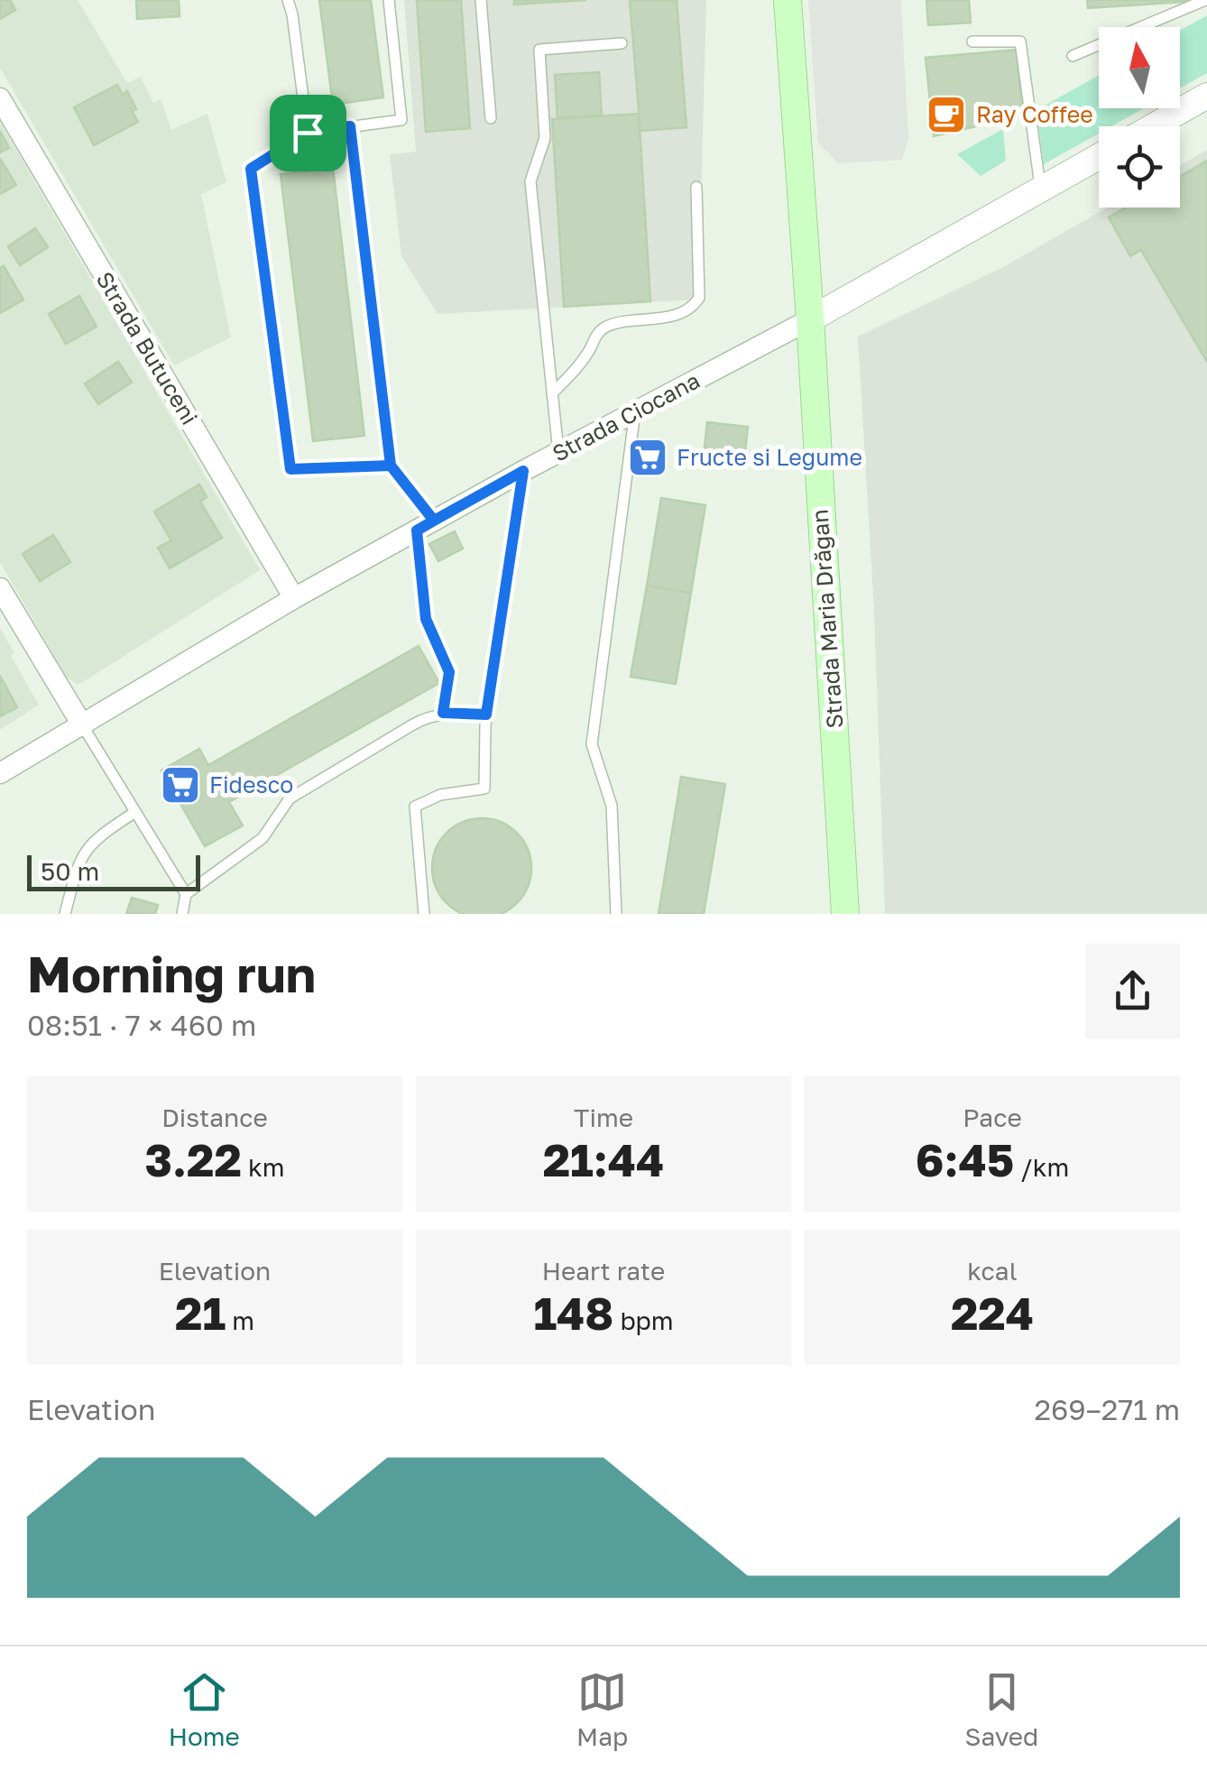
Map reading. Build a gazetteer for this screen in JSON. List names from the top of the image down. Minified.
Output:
{"streets":{"main road":["Strada Maria Drăgan"],"street":["Strada Butuceni","Strada Ciocana"]},"crossings":[["Strada Butuceni","Strada Ciocana"],["Strada Ciocana","Strada Maria Drăgan"]],"places":{"cafe":["Ray Coffee"],"supermarket":["Fructe si Legume","Fidesco"]},"scale_bar":"50 m","north":"top","page":{"scale":"50 m","heading":["Morning run","08:51 · 7 × 460 m"],"stats":[["Distance","3.22 km"],["Time","21:44"],["Pace","6:45 /km"],["Elevation","21 m"],["Heart rate","148 bpm"],["kcal","224"]],"chart":["Elevation","269–271 m"],"tabs":["Home","Map","Saved"]}}
